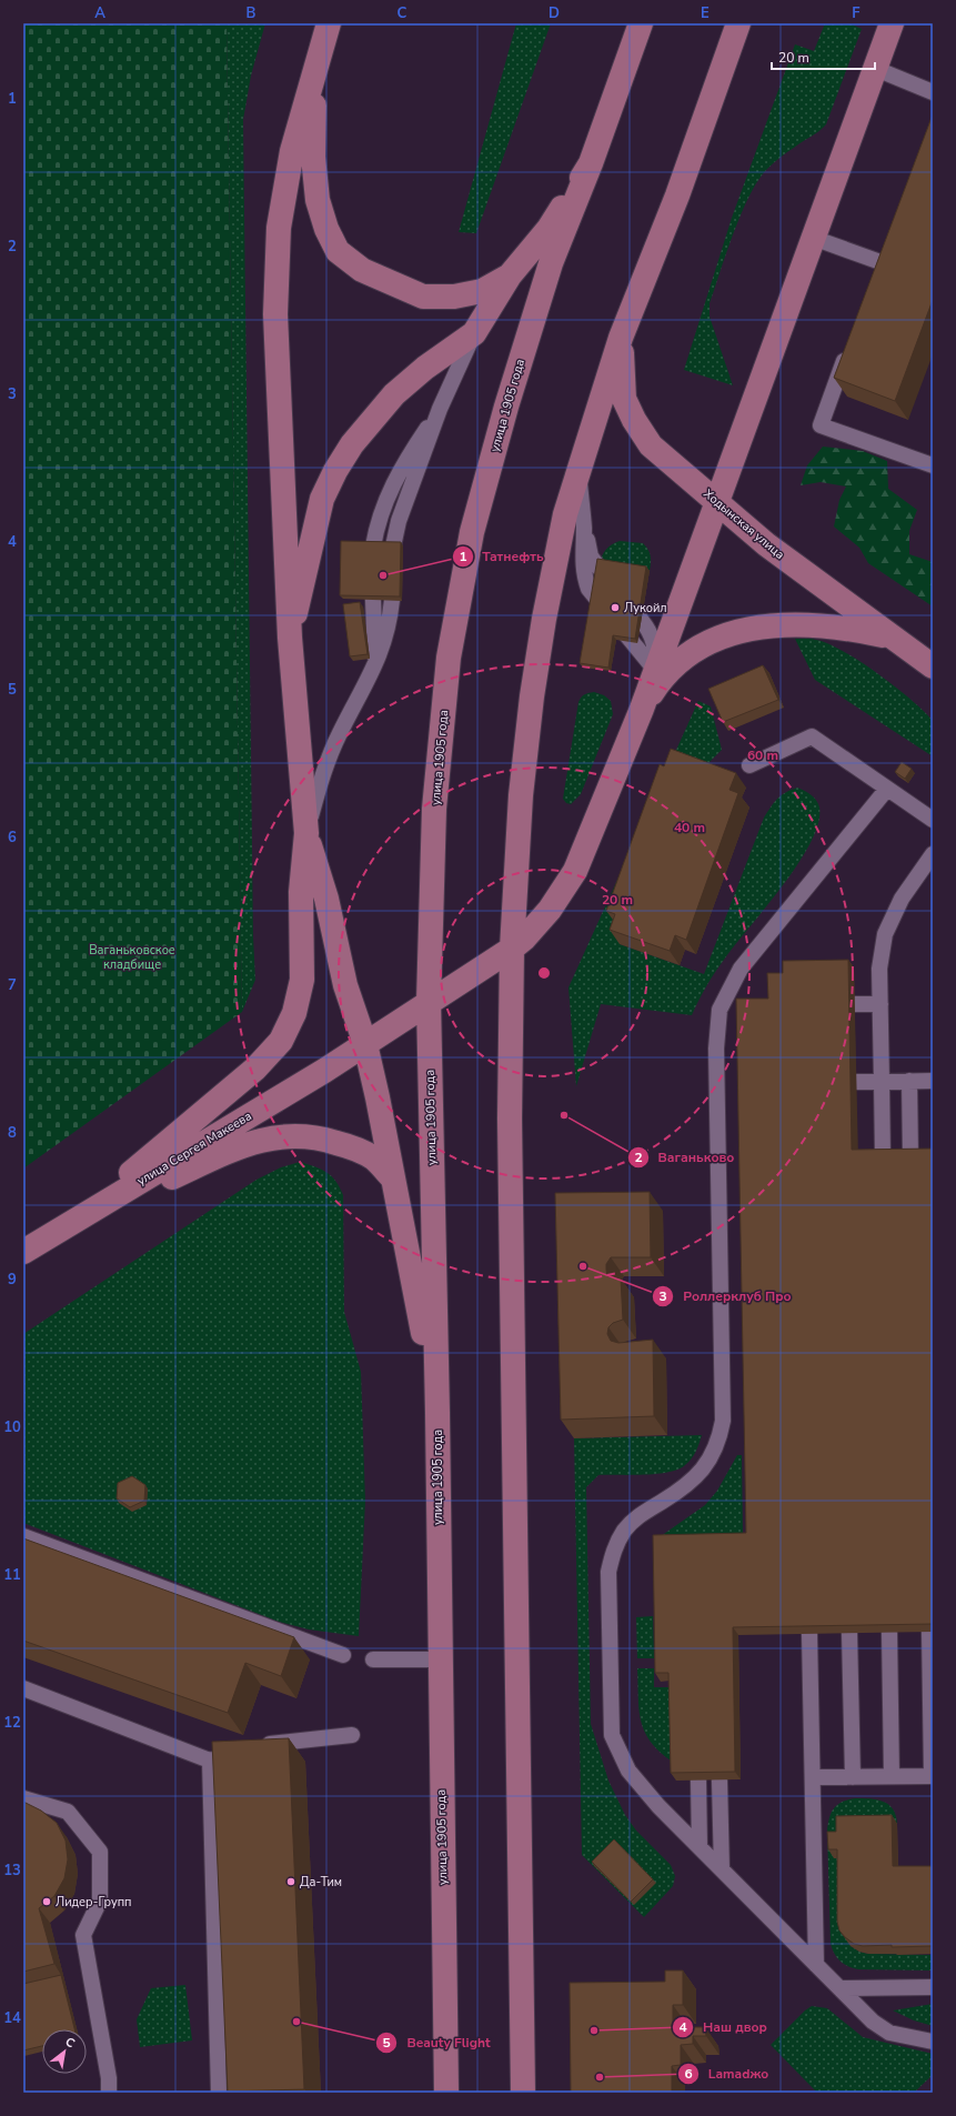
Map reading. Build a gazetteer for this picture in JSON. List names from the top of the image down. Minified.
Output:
{"streets":{"main road":["улица 1905 года","Ходынская улица","улица Сергея Макеева"]},"crossings":[["улица 1905 года","улица Сергея Макеева"]],"parks":["Ваганьковское кладбище"],"places":["Татнефть","Лукойл","Ваганьково","Роллерклуб Про","Да-Тим","Лидер-Групп","Beauty Flight","Наш двор","Lamadжo"],"scale_bar":"20 m","north":"top right","grid":{"columns":["A","B","C","D","E","F"],"rows":["1","2","3","4","5","6","7","8","9","10","11","12","13","14"]},"rings":["60 m","40 m","20 m"]}
